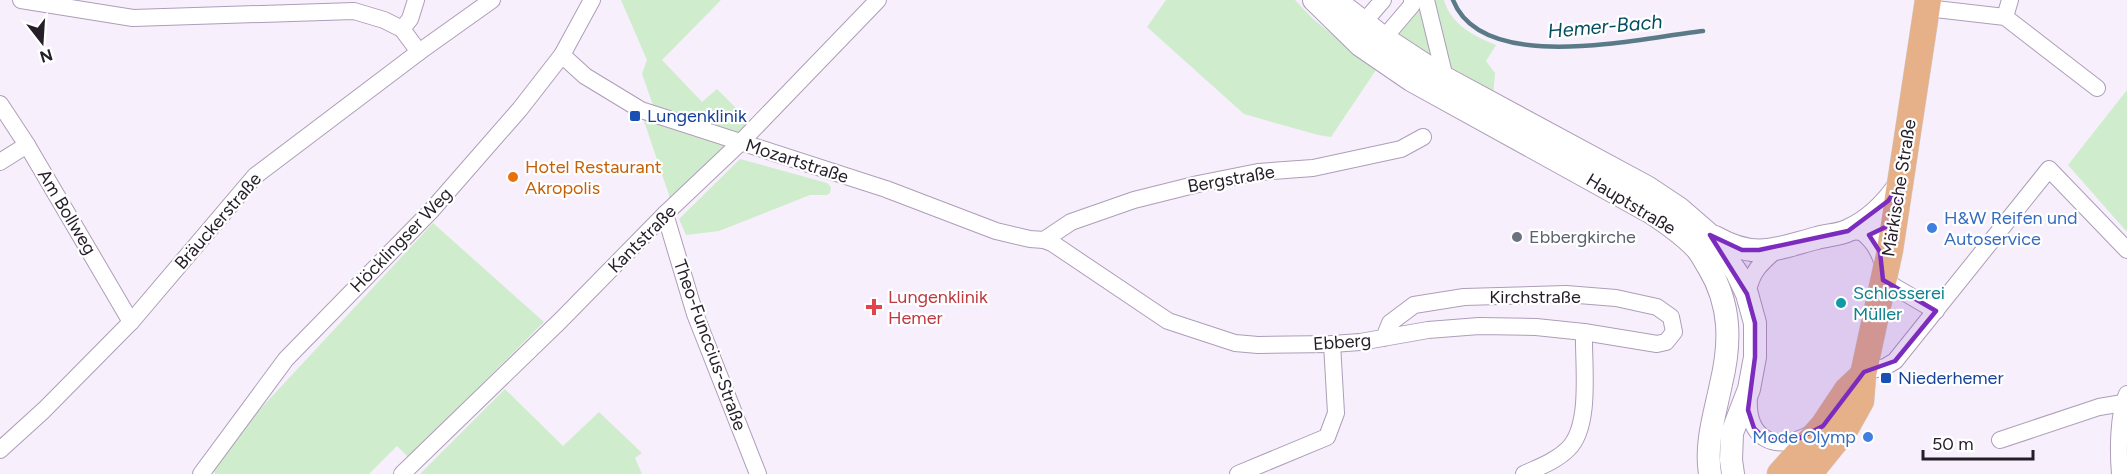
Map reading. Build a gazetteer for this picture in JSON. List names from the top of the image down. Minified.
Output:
{"streets":{"main road":["Märkische Straße","Hauptstraße"],"street":["Mozartstraße","Bergstraße","Am Bollweg","Bräuckerstraße","Kantstraße","Höcklingser Weg","Kirchstraße","Ebberg","Theo-Funccius-Straße"]},"crossings":[["Mozartstraße","Bergstraße"],["Mozartstraße","Kantstraße"],["Mozartstraße","Höcklingser Weg"],["Mozartstraße","Ebberg"],["Bergstraße","Ebberg"],["Märkische Straße","Hauptstraße"],["Am Bollweg","Bräuckerstraße"],["Kantstraße","Theo-Funccius-Straße"],["Kirchstraße","Ebberg"]],"water":["Hemer-Bach"],"places":{"transit":["Lungenklinik","Niederhemer"],"other":["Hotel Restaurant Akropolis","H&W Reifen und Autoservice","Ebbergkirche","Schlosserei Müller","Mode Olymp"],"health":["Lungenklinik Hemer"]},"scale_bar":"50 m","north":"bottom"}
